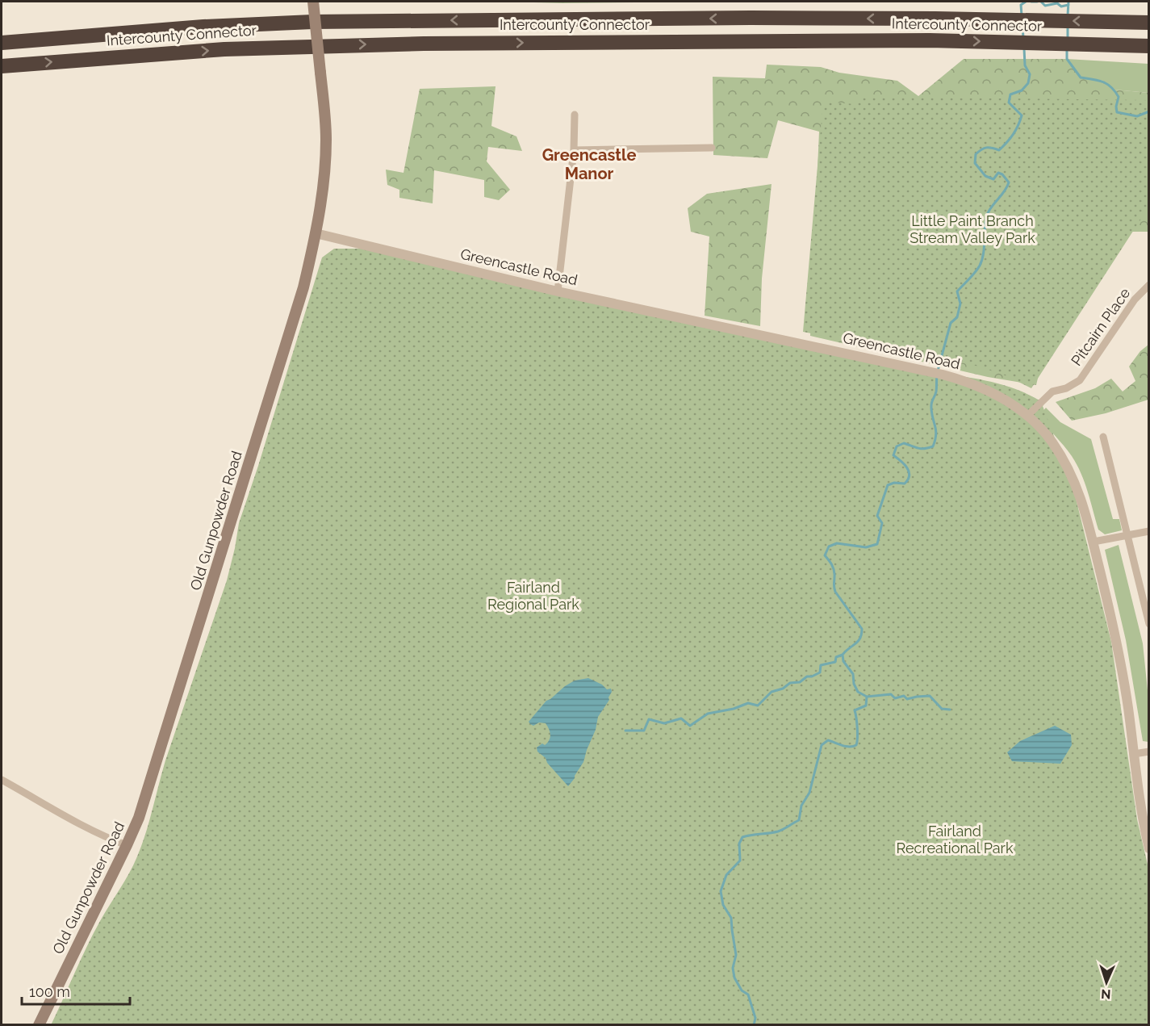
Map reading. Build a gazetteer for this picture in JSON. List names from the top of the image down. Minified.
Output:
{"streets":{"highway":["Intercounty Connector"],"main road":["Old Gunpowder Road"],"street":["Greencastle Road","Pitcairn Place"]},"crossings":[["Greencastle Road","Pitcairn Place"],["Greencastle Road","Old Gunpowder Road"]],"districts":["Greencastle Manor"],"parks":["Little Paint Branch Stream Valley Park","Fairland Regional Park","Fairland Recreational Park"],"scale_bar":"100 m","north":"bottom"}
